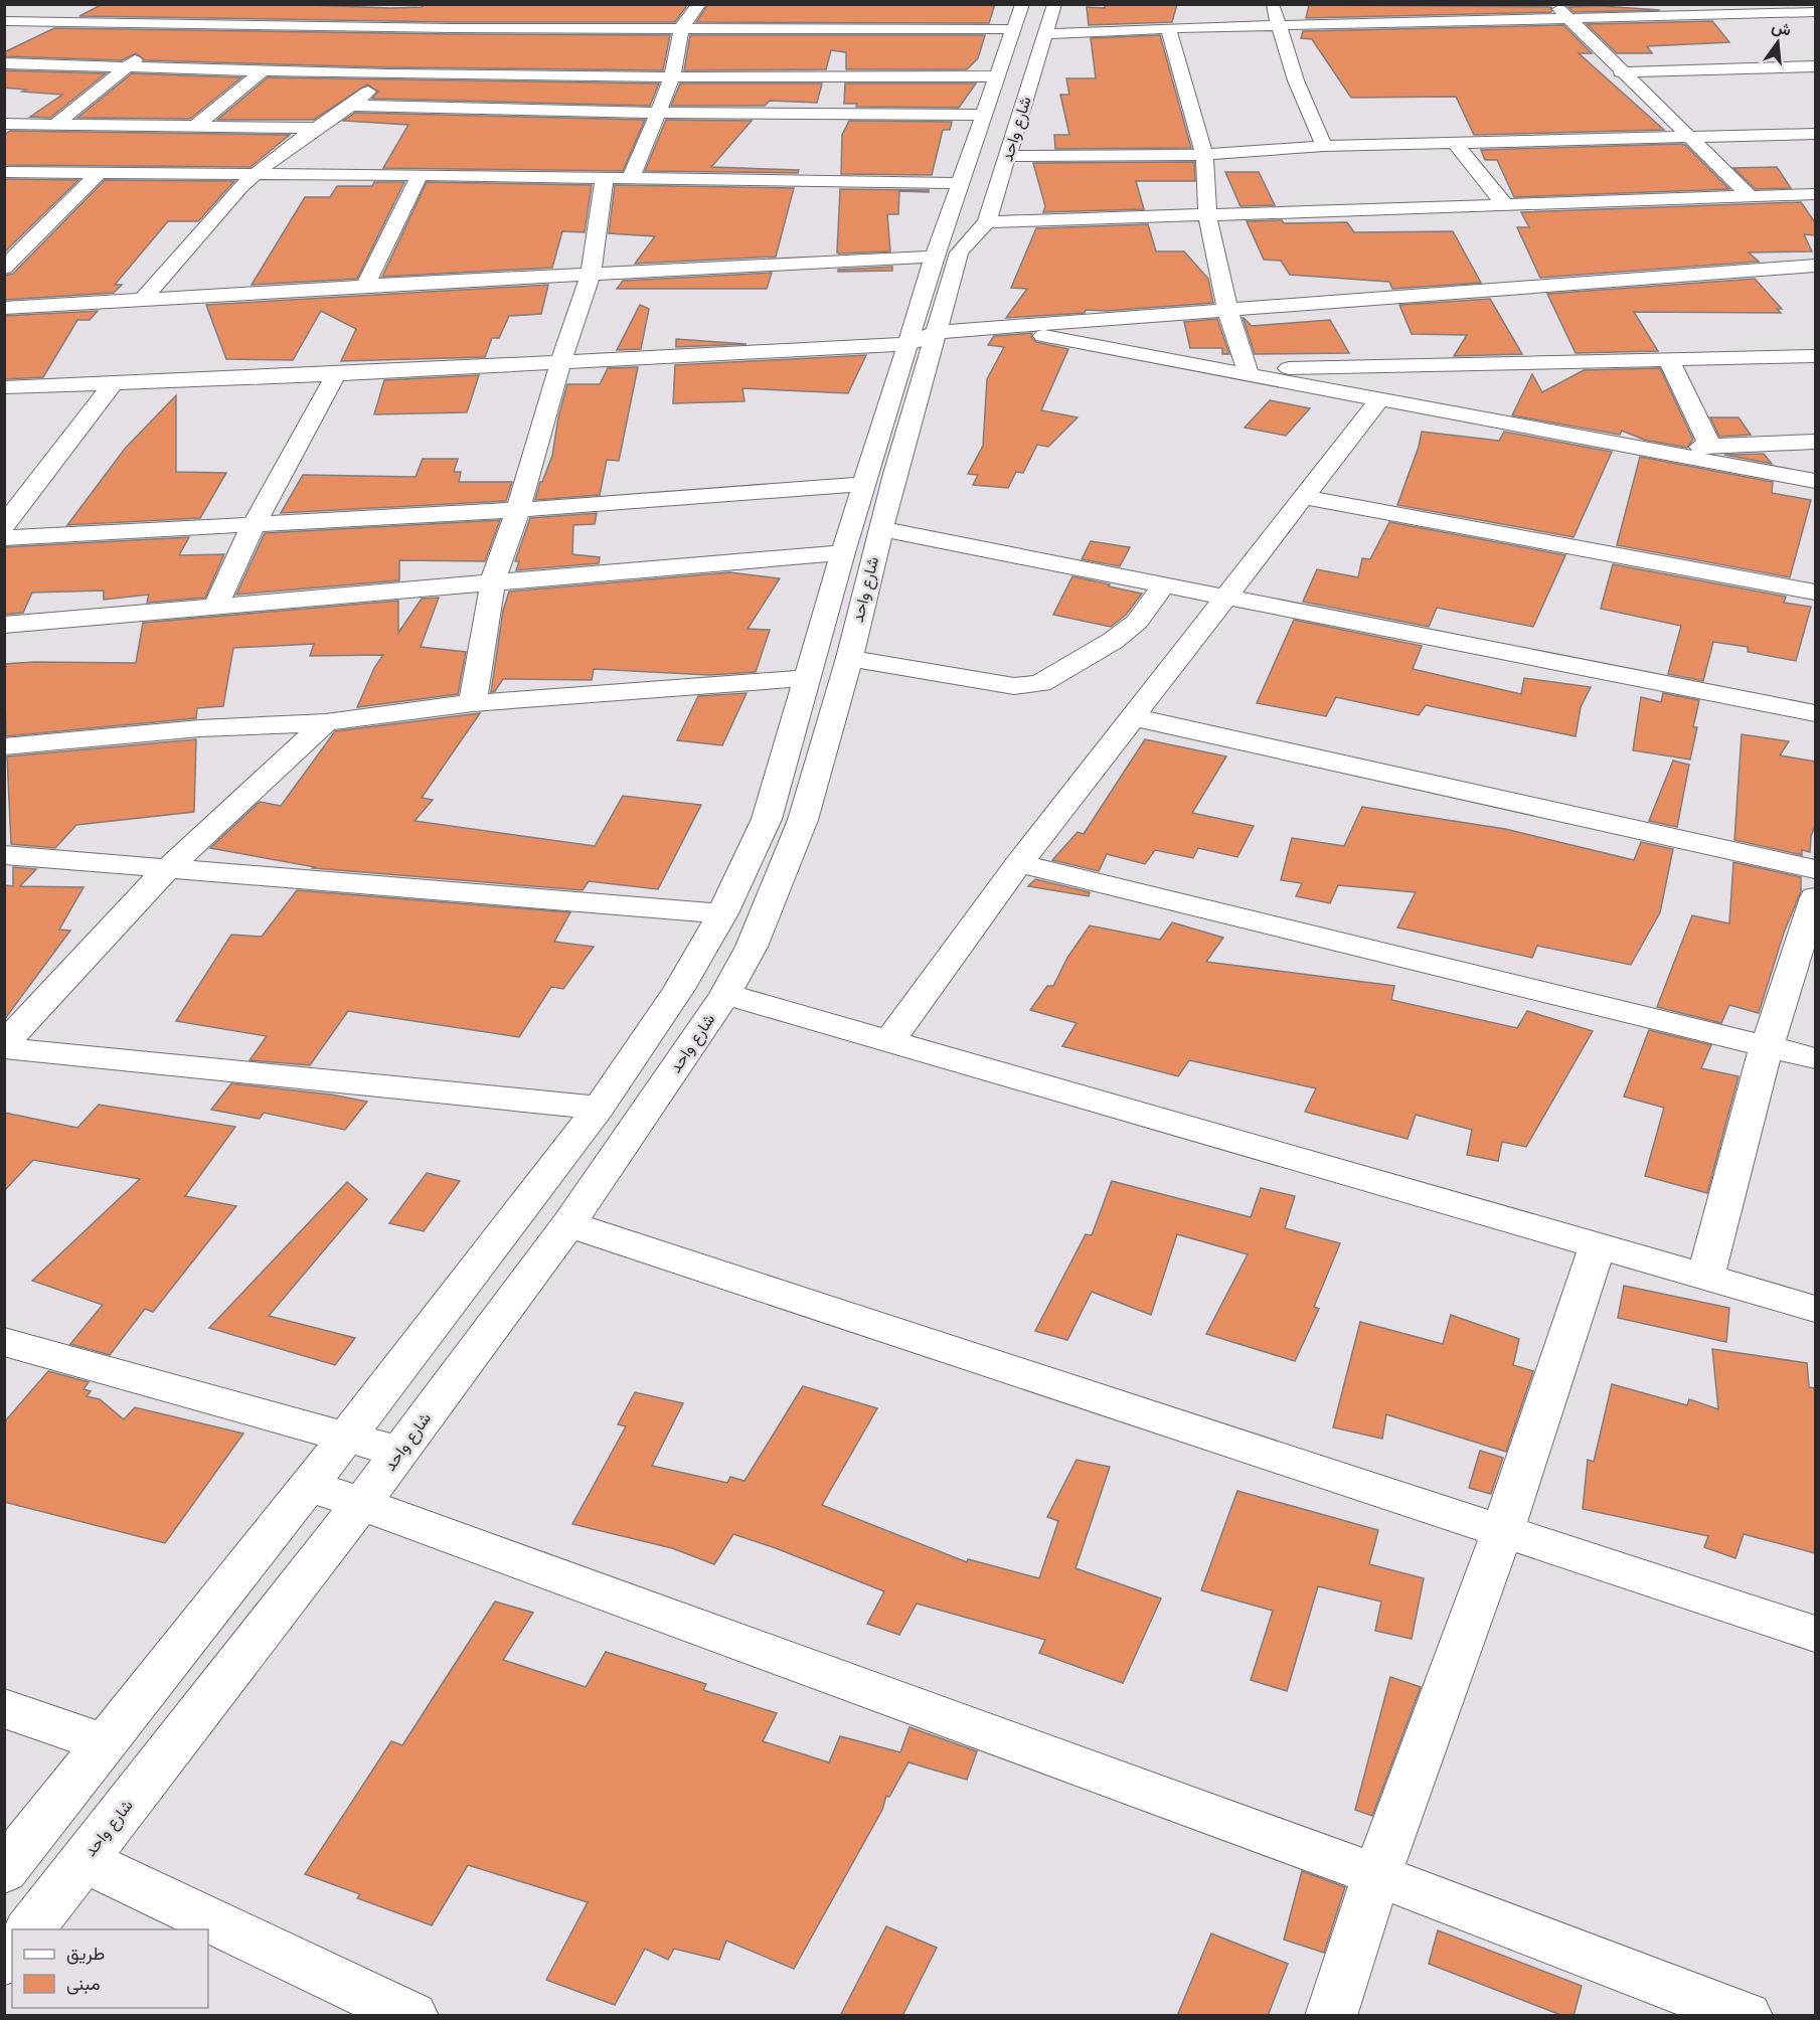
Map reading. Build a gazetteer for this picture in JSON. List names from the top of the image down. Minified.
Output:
{"streets":{"street":["شارع واحد"]},"legend":["طريق","مبنى"],"north":"top"}
